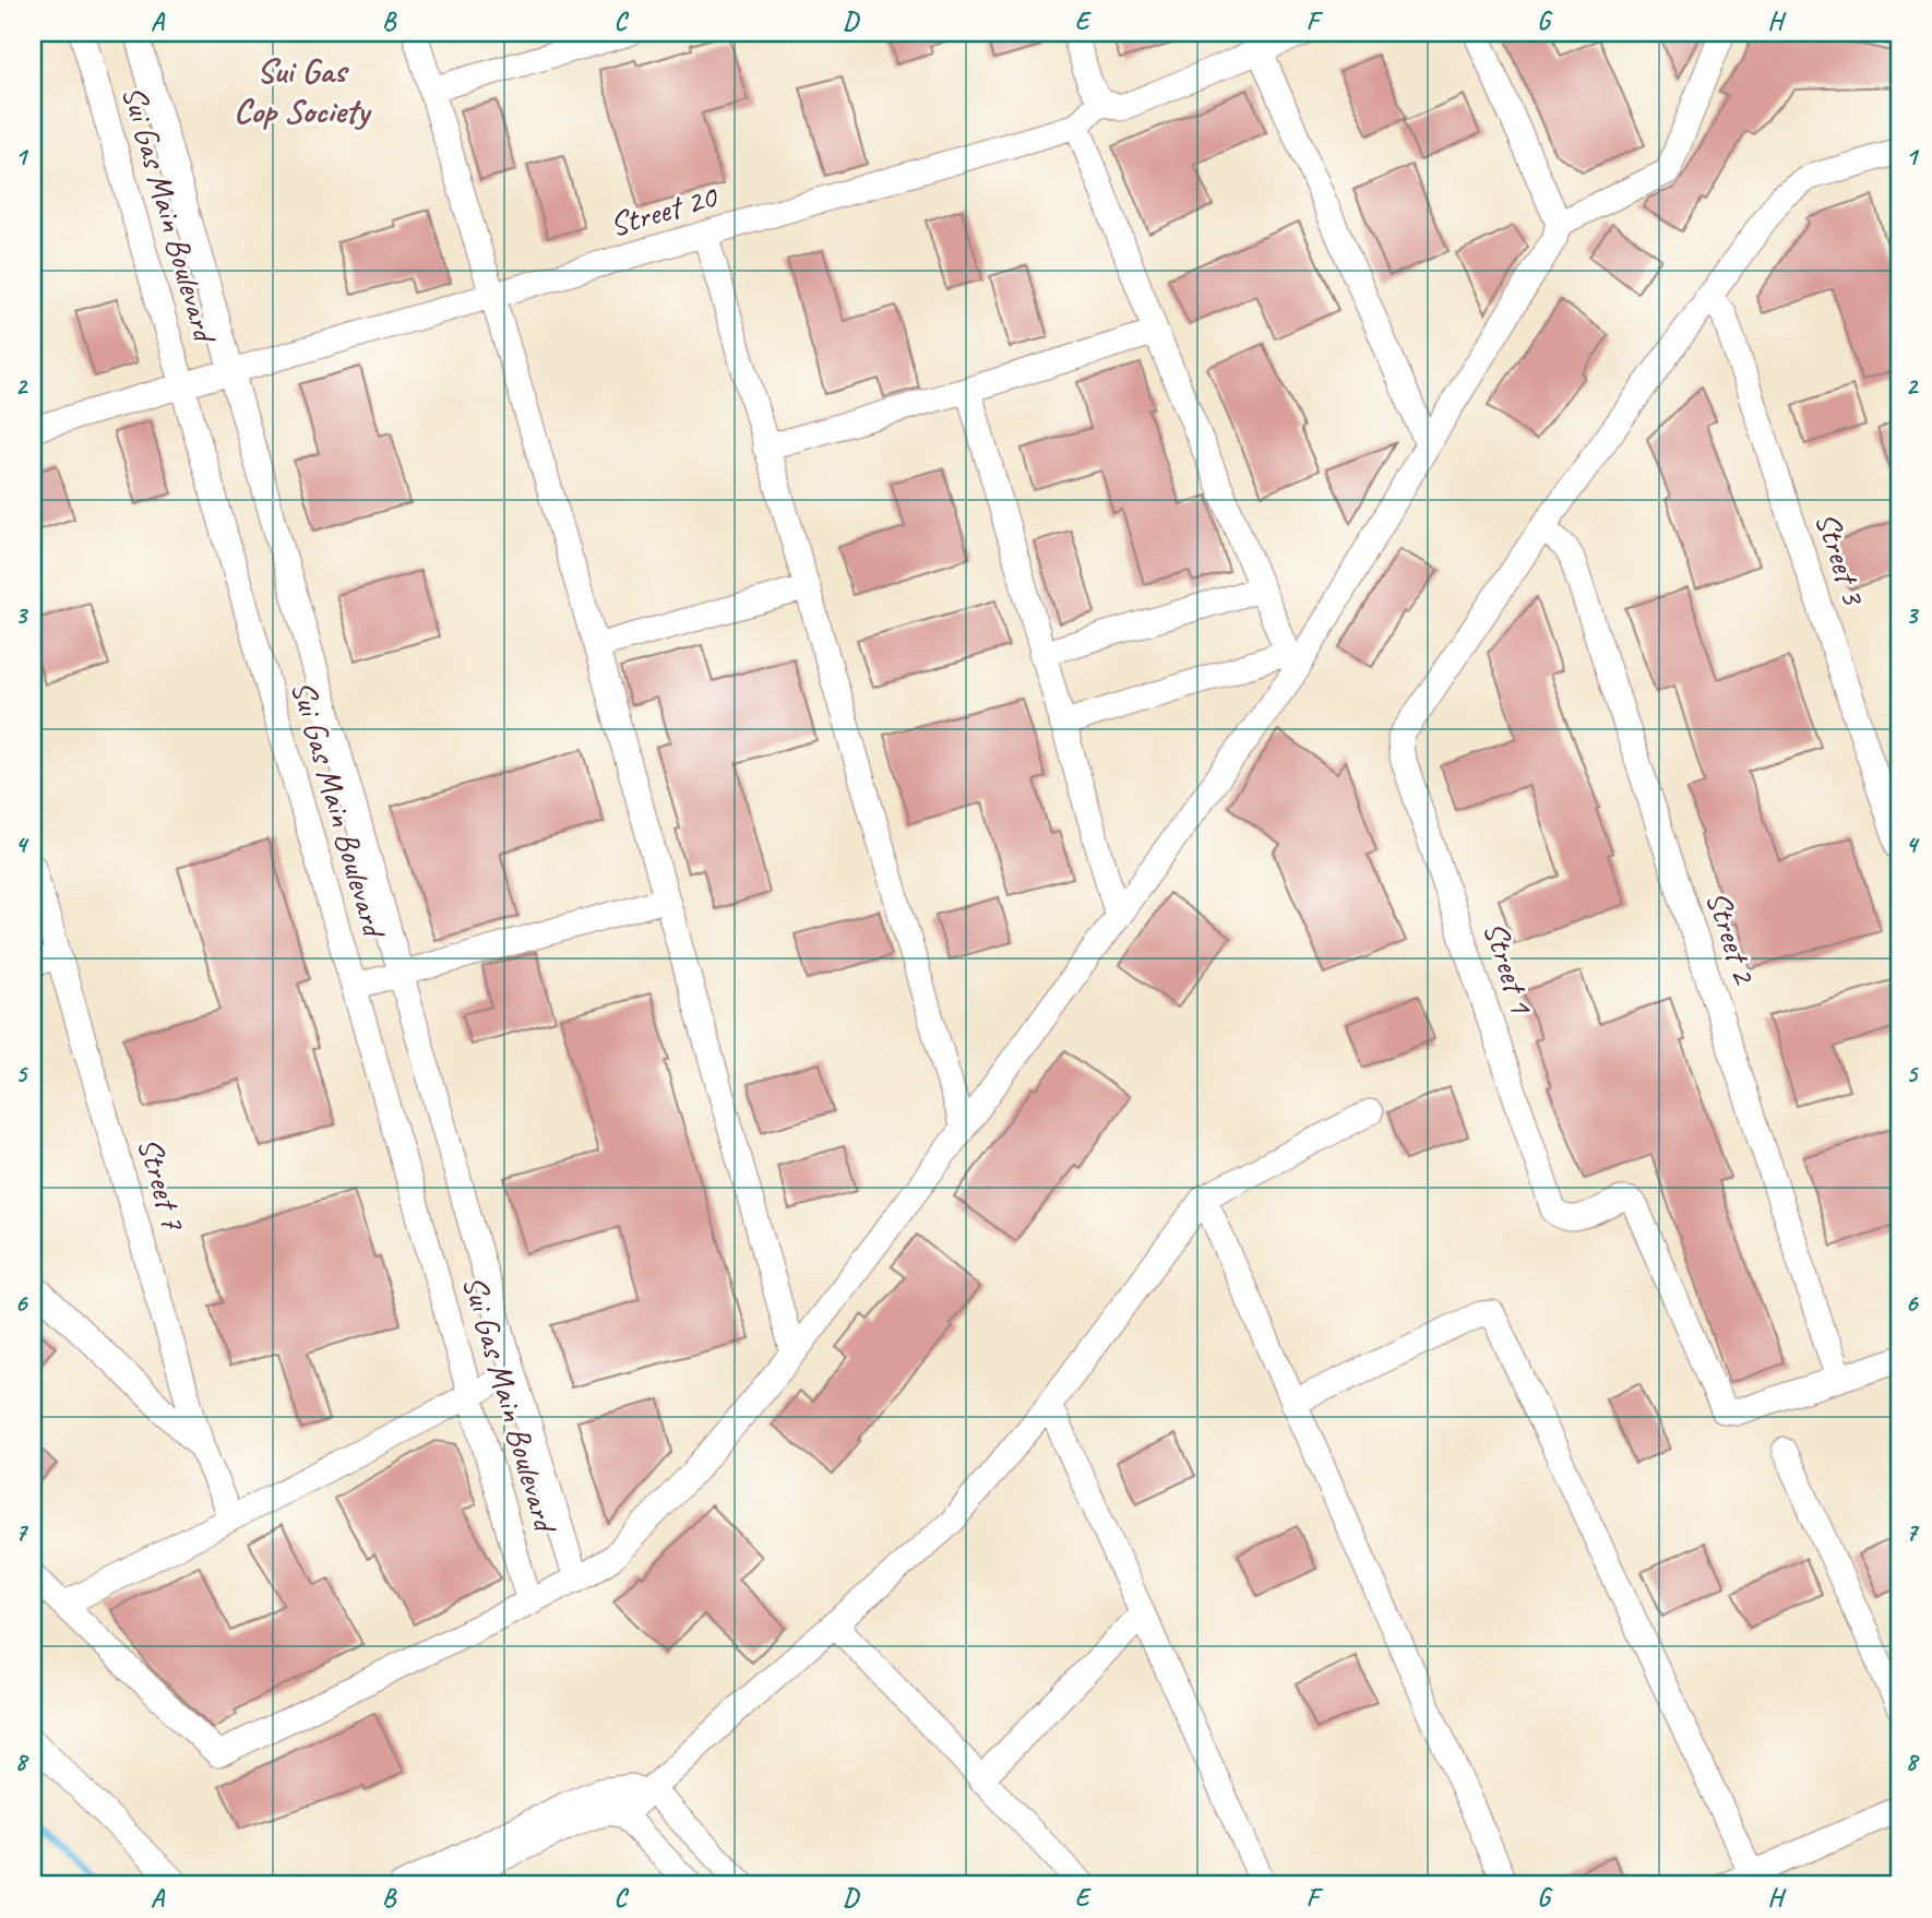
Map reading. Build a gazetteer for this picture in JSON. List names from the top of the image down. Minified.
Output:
{"streets":{"street":["Street 20","Sui Gas Main Boulevard","Street 3","Street 2","Street 1","Street 7"]},"crossings":[["Street 20","Sui Gas Main Boulevard"],["Street 2","Street 1"]],"districts":["Sui Gas Cop Society"],"grid":{"columns":["A","B","C","D","E","F","G","H"],"rows":["1","2","3","4","5","6","7","8"]}}
